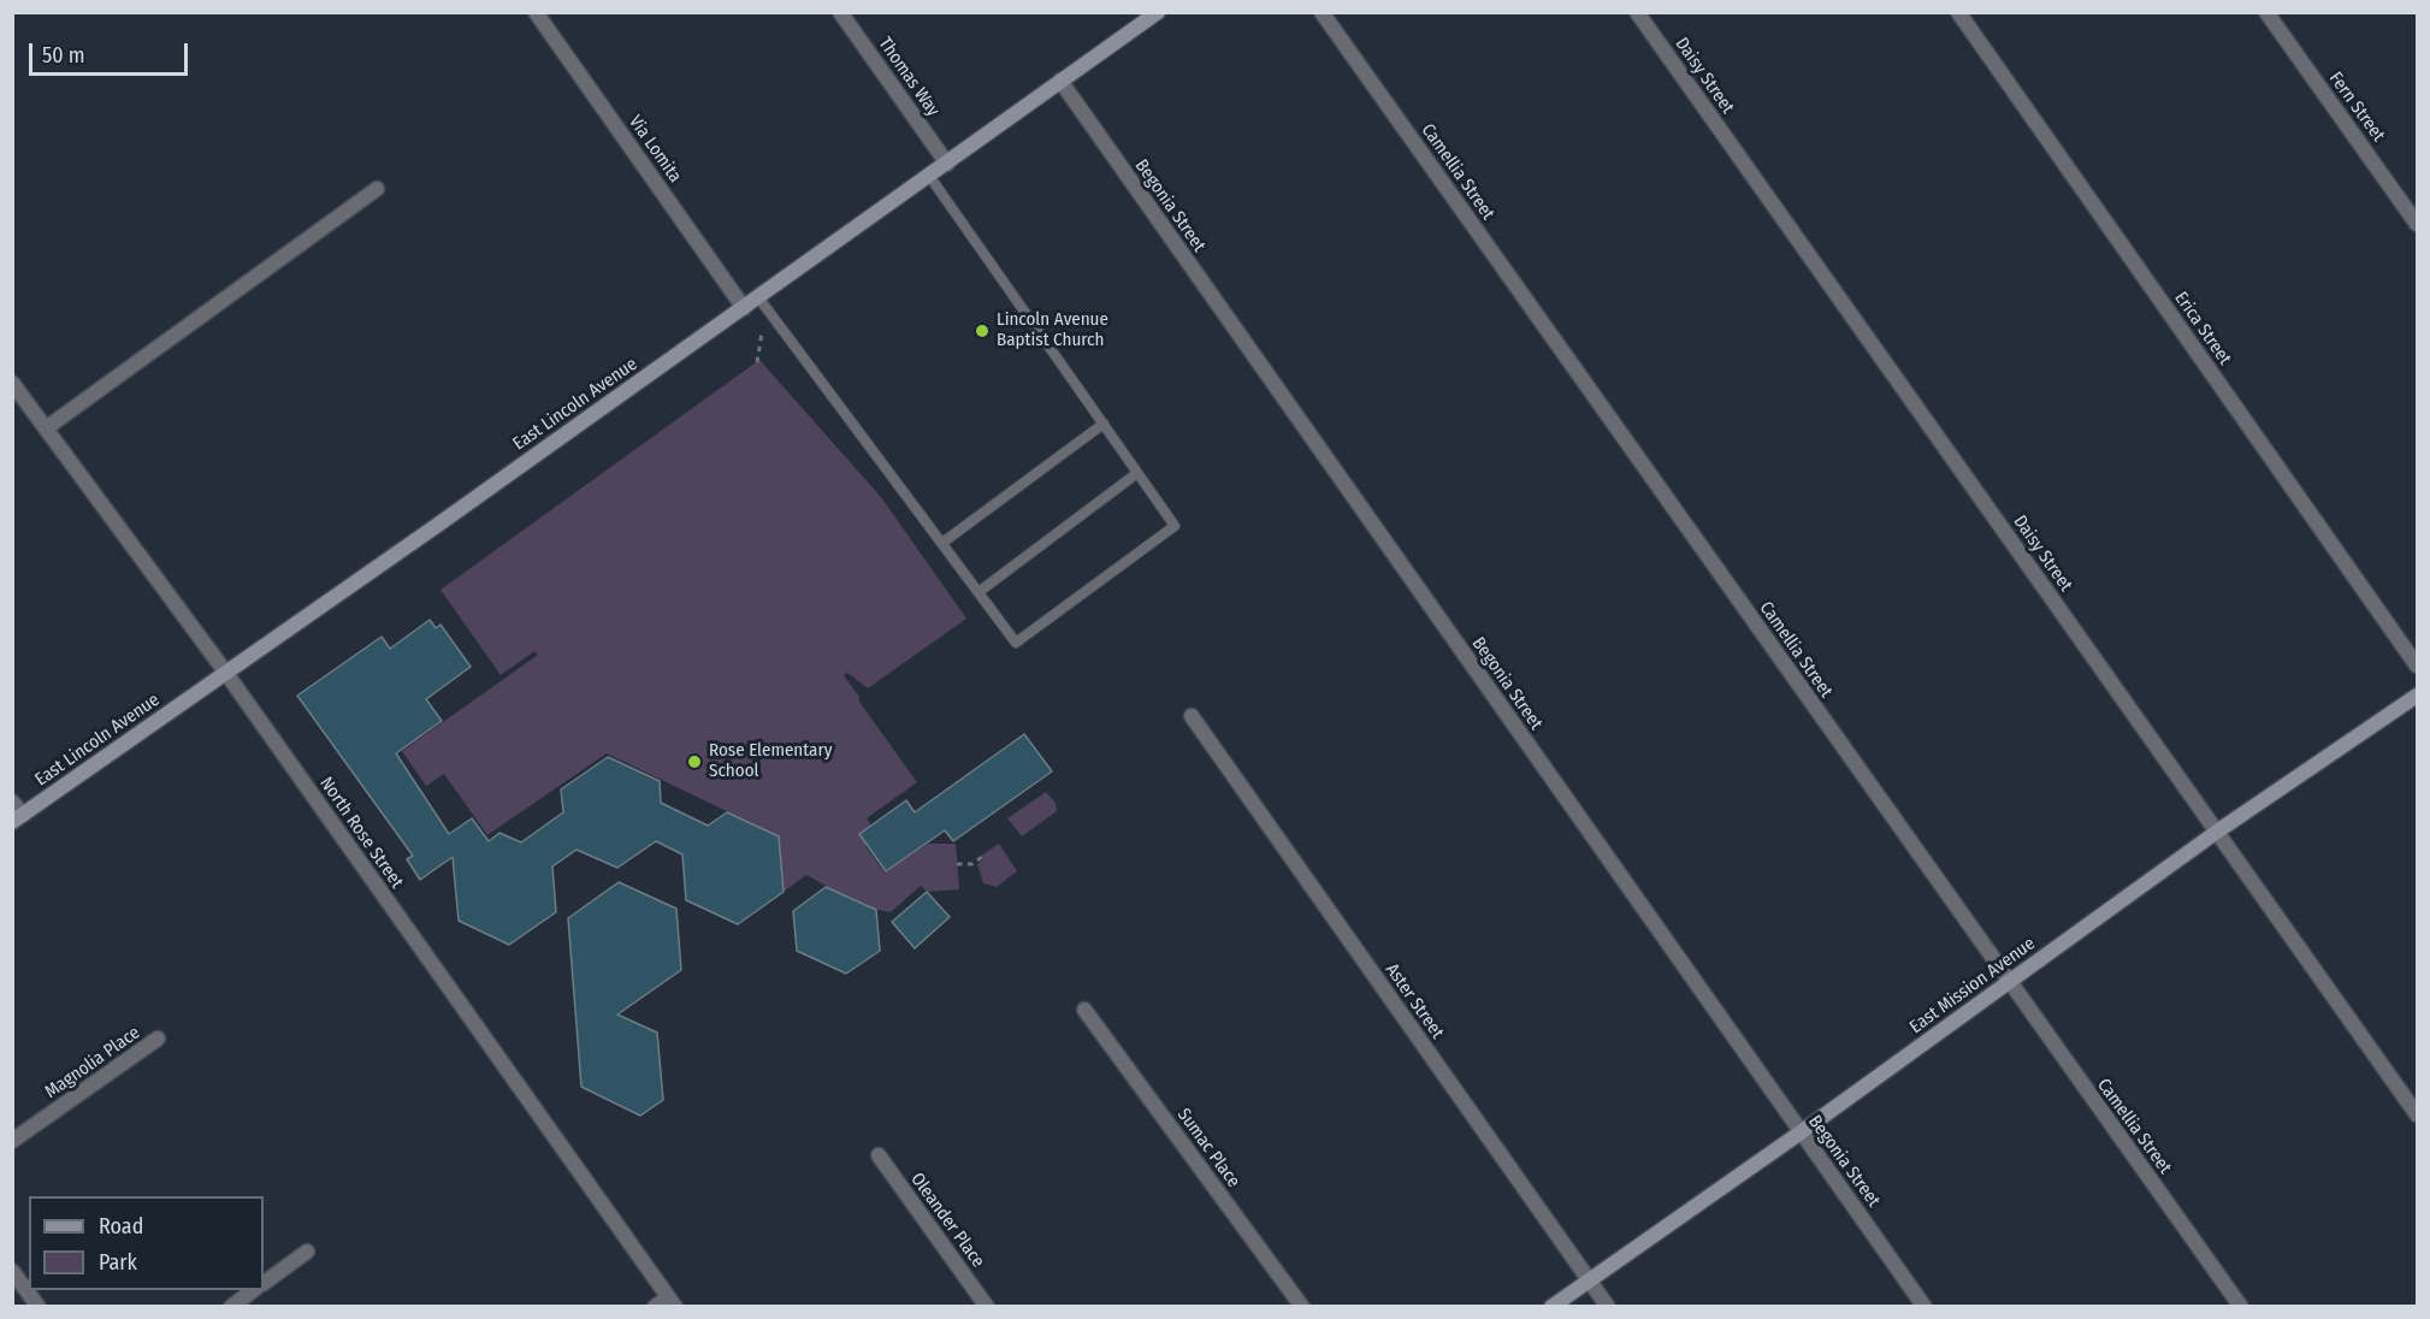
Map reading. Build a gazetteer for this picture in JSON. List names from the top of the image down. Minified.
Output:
{"streets":{"main road":["East Lincoln Avenue","East Mission Avenue"],"street":["Daisy Street","Thomas Way","Fern Street","Via Lomita","Camellia Street","Begonia Street","Erica Street","North Rose Street","Aster Street","Magnolia Place","Sumac Place","Oleander Place"]},"crossings":[["Daisy Street","East Mission Avenue"],["Thomas Way","East Lincoln Avenue"],["Via Lomita","East Lincoln Avenue"],["Camellia Street","East Mission Avenue"],["Begonia Street","East Lincoln Avenue"],["Begonia Street","East Mission Avenue"],["East Lincoln Avenue","North Rose Street"],["East Mission Avenue","Aster Street"]],"places":["Lincoln Avenue Baptist Church","Rose Elementary School"],"legend":["Road","Park"],"scale_bar":"50 m"}
